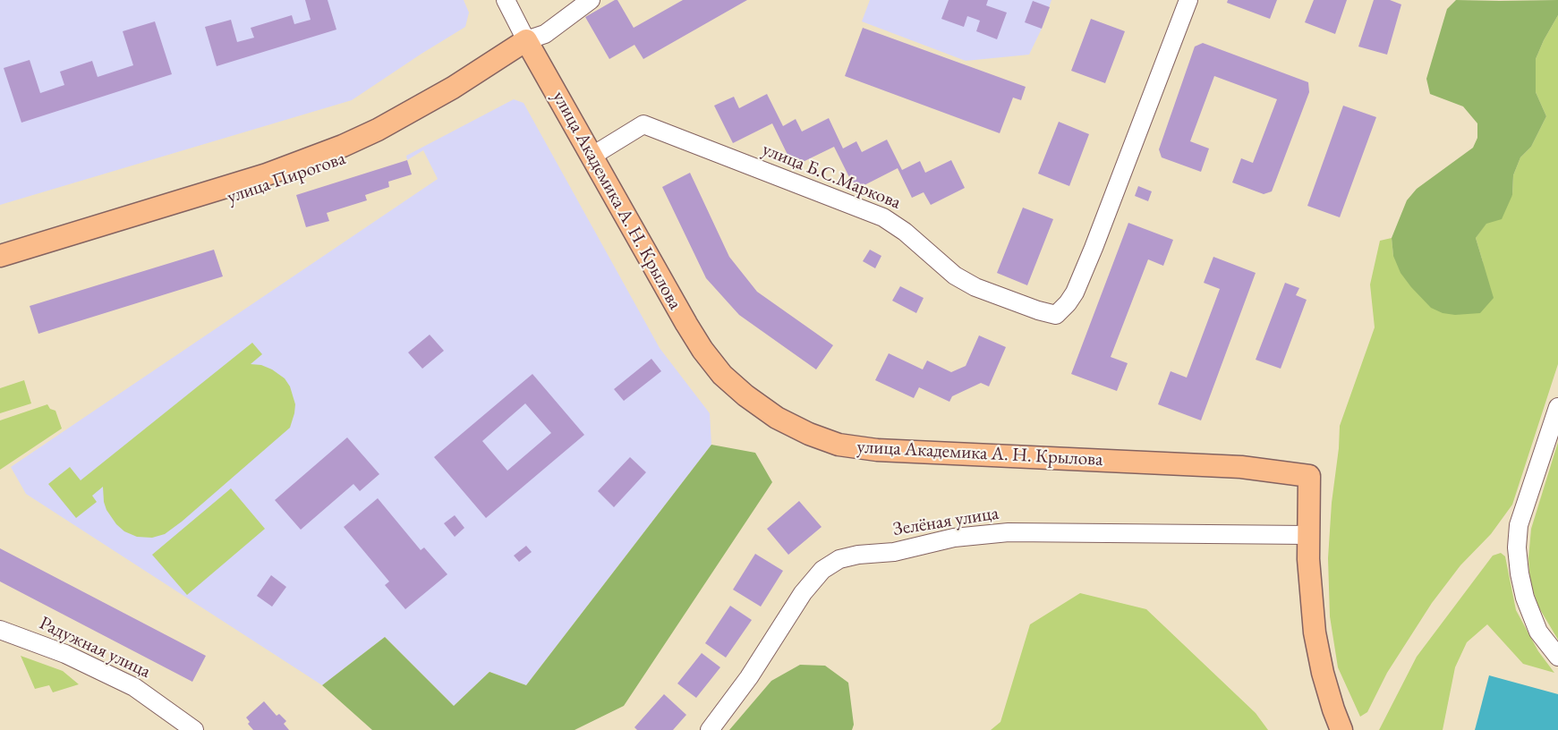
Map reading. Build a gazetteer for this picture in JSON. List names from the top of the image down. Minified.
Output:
{"streets":{"main road":["улица Пирогова","улица Академика А. Н. Крылова"],"street":["улица Б.С.Маркова","Зелёная улица","Радужная улица"]},"crossings":[["улица Б.С.Маркова","улица Академика А. Н. Крылова"],["улица Пирогова","улица Академика А. Н. Крылова"],["улица Академика А. Н. Крылова","Зелёная улица"]]}
